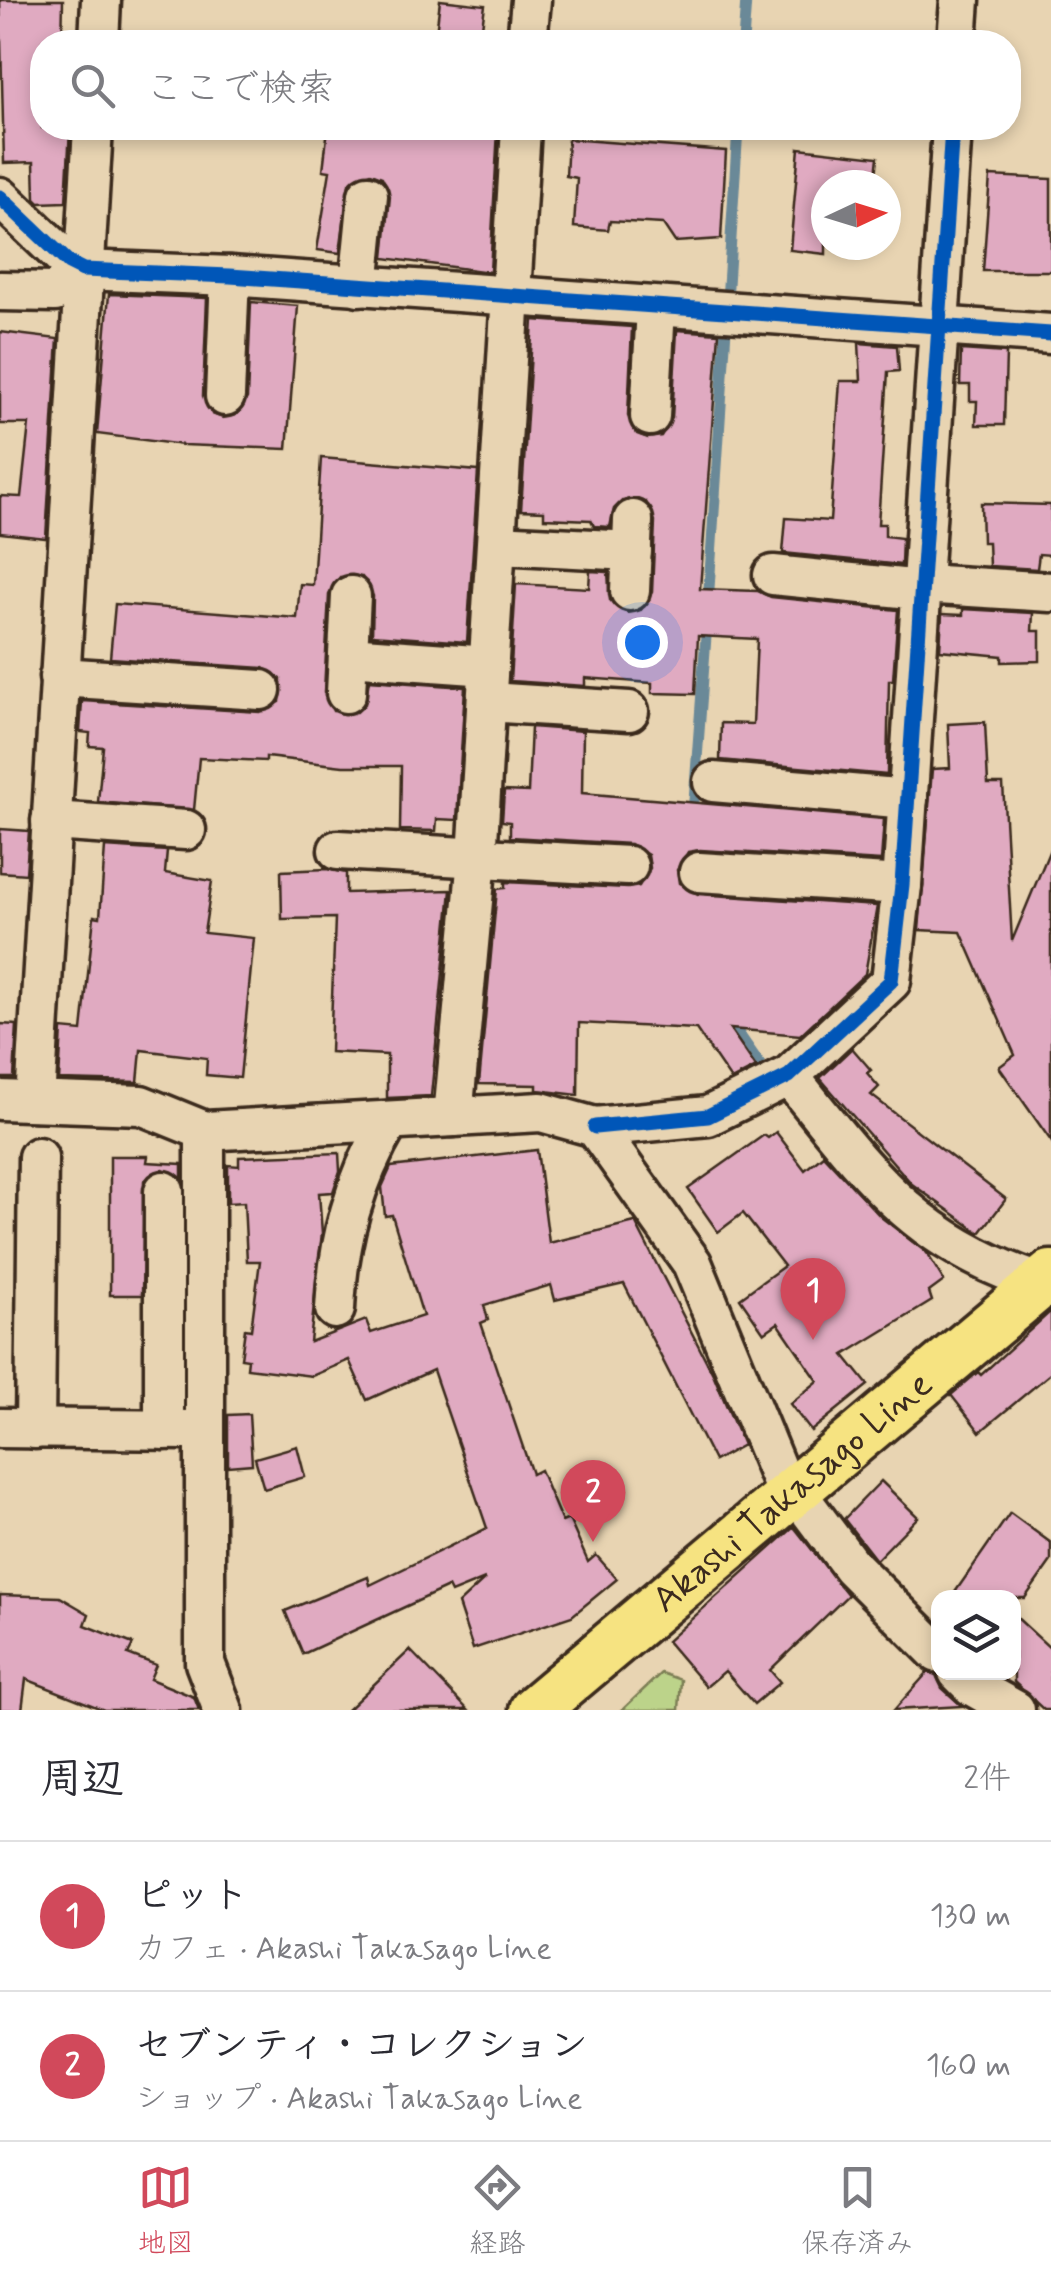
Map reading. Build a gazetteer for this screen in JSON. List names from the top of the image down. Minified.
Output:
{"streets":{"main road":["Akashi Takasago Line"]},"north":"right","page":{"search":"ここで検索","pins":["1","2"],"heading":["周辺","2件"],"list":[{"mark":"1","name":"ピット","note":"カフェ · Akashi Takasago Line","value":"130 m"},{"mark":"2","name":"セブンティ・コレクション","note":"ショップ · Akashi Takasago Line","value":"160 m"}],"nav":["地図","経路","保存済み"]}}
